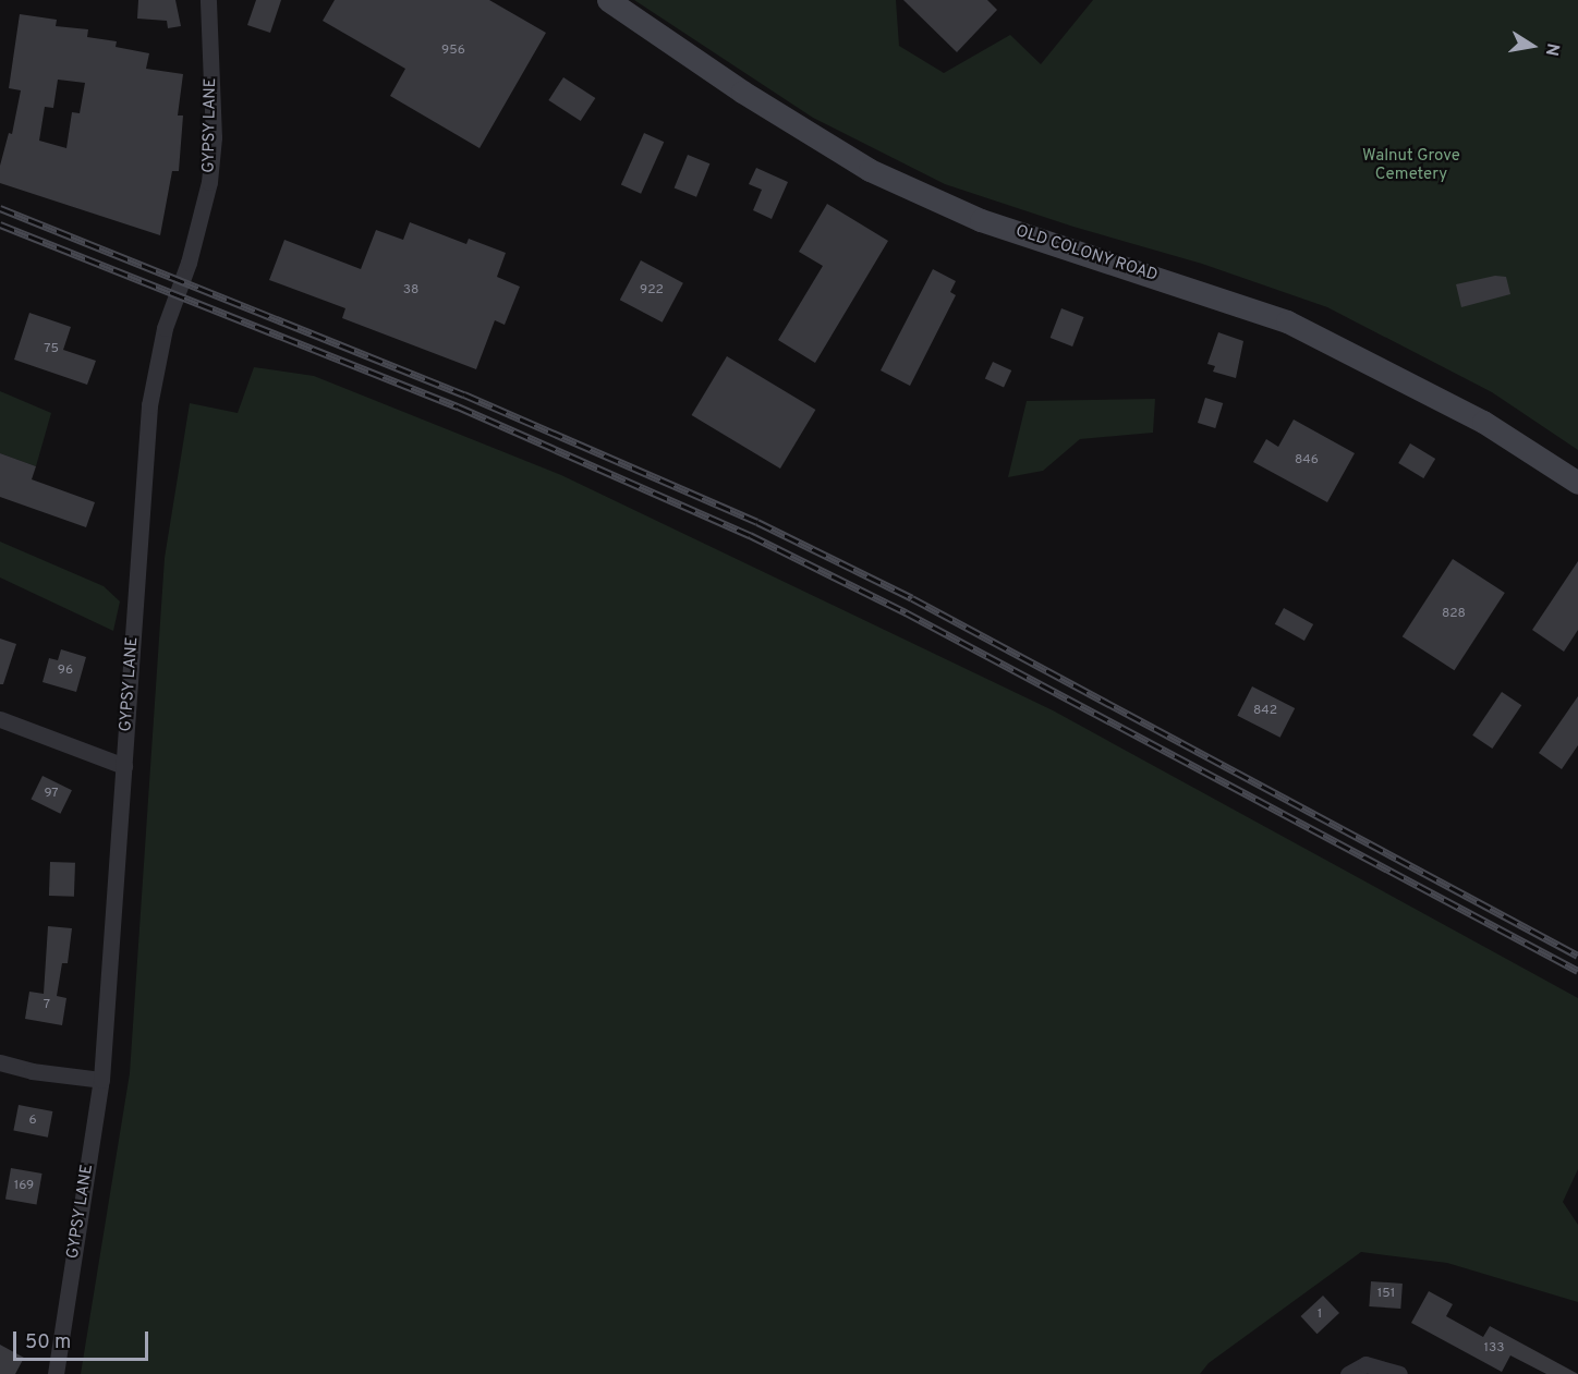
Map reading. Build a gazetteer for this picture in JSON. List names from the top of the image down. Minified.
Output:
{"streets":{"main road":["OLD COLONY ROAD"],"street":["GYPSY LANE"]},"parks":["Walnut Grove Cemetery"],"house_numbers":["956","38","922","75","846","828","96","842","97","7","6","169","151","1","133"],"scale_bar":"50 m","north":"right"}
